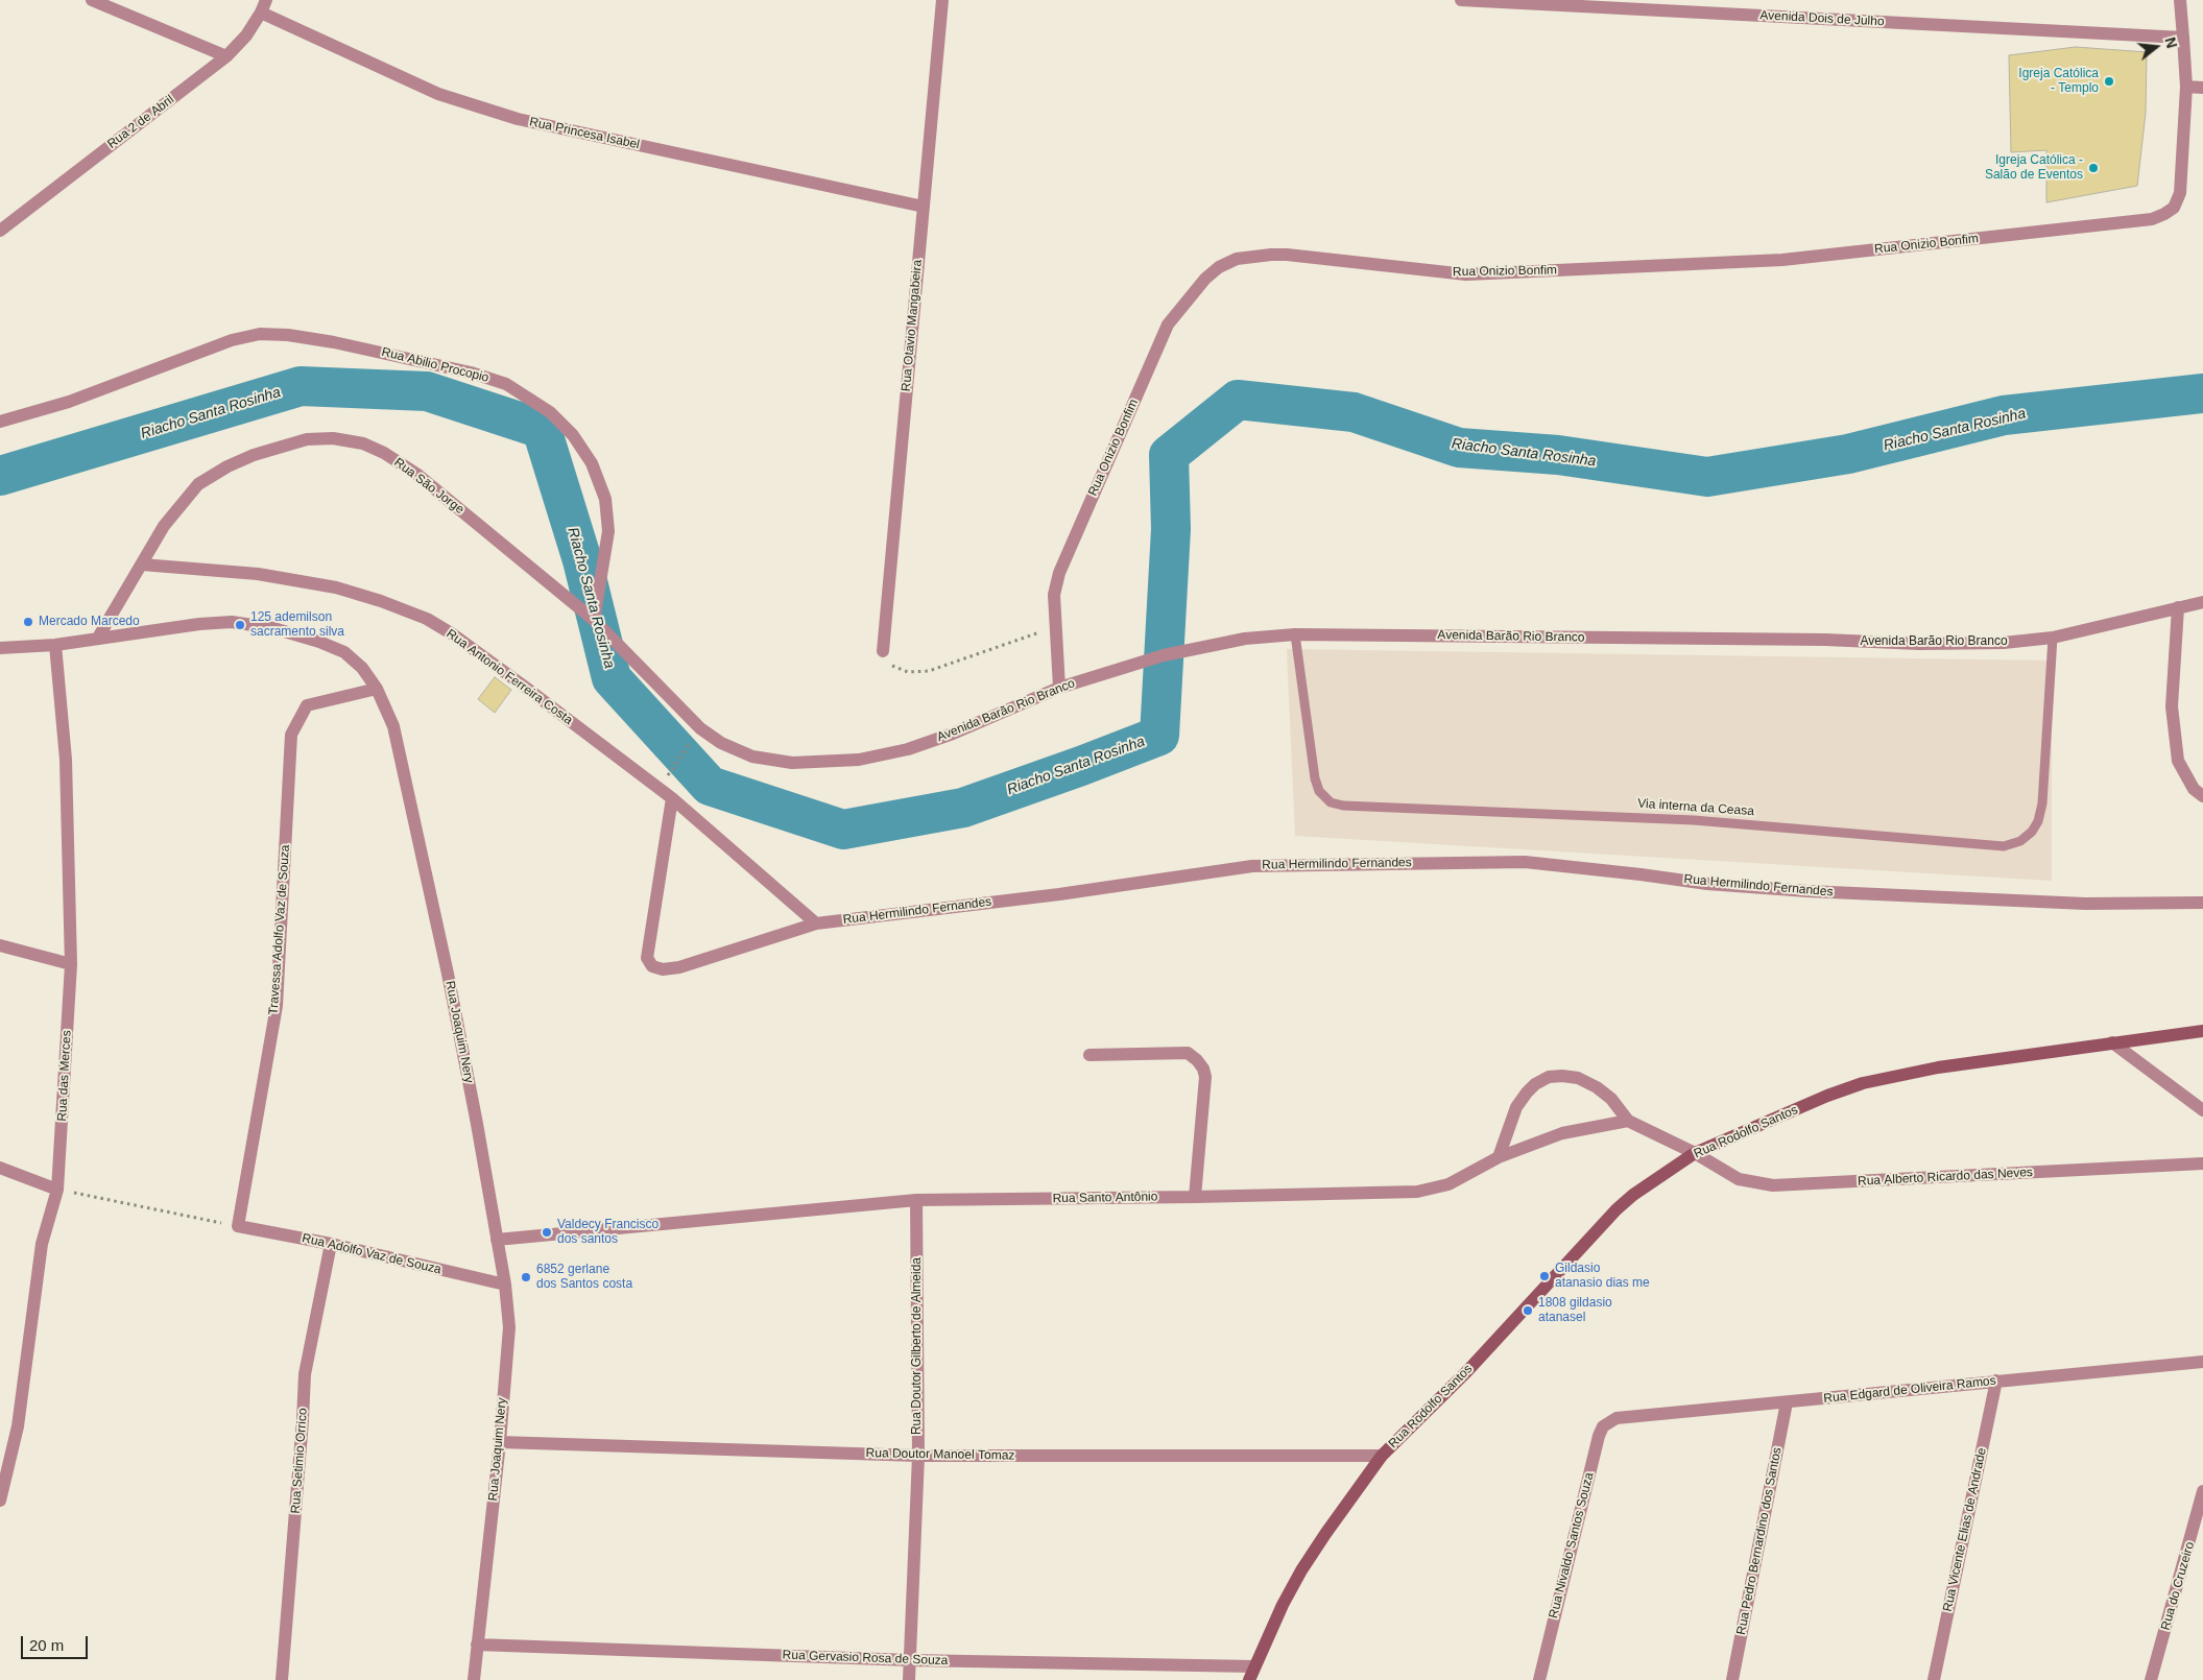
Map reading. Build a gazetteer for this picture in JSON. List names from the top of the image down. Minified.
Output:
{"streets":{"main road":["Rua Rodolfo Santos"],"street":["Avenida Dois de Julho","Rua 2 de Abril","Rua Princesa Isabel","Rua Onizio Bonfim","Rua Otavio Mangabeira","Rua Abilio Procopio","Rua São Jorge","Avenida Barão Rio Branco","Rua Antonio Ferreira Costa","Rua Hermilindo Fernandes","Travessa Adolfo Vaz de Souza","Rua Joaquim Nery","Rua das Merces","Rua Alberto Ricardo das Neves","Rua Santo Antônio","Rua Adolfo Vaz de Souza","Rua Doutor Gilberto de Almeida","Rua Edgard de Oliveira Ramos","Rua Doutor Manoel Tomaz","Rua Setimio Orrico","Rua Vicente Elias de Andrade","Rua Pedro Bernardino dos Santos","Rua Nivaldo Santos Souza","Rua do Cruzeiro","Rua Gervasio Rosa de Souza"],"lane":["Via interna da Ceasa"]},"crossings":[["Rua 2 de Abril","Rua Princesa Isabel"],["Rua Princesa Isabel","Rua Otavio Mangabeira"],["Rua Onizio Bonfim","Avenida Barão Rio Branco"],["Rua Abilio Procopio","Rua São Jorge"],["Rua Abilio Procopio","Avenida Barão Rio Branco"],["Rua São Jorge","Avenida Barão Rio Branco"],["Rua São Jorge","Rua Antonio Ferreira Costa"],["Rua São Jorge","Rua Joaquim Nery"],["Avenida Barão Rio Branco","Via interna da Ceasa"],["Rua Antonio Ferreira Costa","Rua Hermilindo Fernandes"],["Travessa Adolfo Vaz de Souza","Rua Joaquim Nery"],["Travessa Adolfo Vaz de Souza","Rua Adolfo Vaz de Souza"],["Rua Joaquim Nery","Rua das Merces"],["Rua Joaquim Nery","Rua Santo Antônio"],["Rua Joaquim Nery","Rua Adolfo Vaz de Souza"],["Rua Joaquim Nery","Rua Doutor Manoel Tomaz"],["Rua Joaquim Nery","Rua Gervasio Rosa de Souza"],["Rua Rodolfo Santos","Rua Alberto Ricardo das Neves"],["Rua Rodolfo Santos","Rua Doutor Manoel Tomaz"],["Rua Rodolfo Santos","Rua Gervasio Rosa de Souza"],["Rua Santo Antônio","Rua Doutor Gilberto de Almeida"],["Rua Adolfo Vaz de Souza","Rua Setimio Orrico"],["Rua Doutor Gilberto de Almeida","Rua Doutor Manoel Tomaz"],["Rua Doutor Gilberto de Almeida","Rua Gervasio Rosa de Souza"],["Rua Edgard de Oliveira Ramos","Rua Vicente Elias de Andrade"],["Rua Edgard de Oliveira Ramos","Rua Pedro Bernardino dos Santos"],["Rua Edgard de Oliveira Ramos","Rua Nivaldo Santos Souza"]],"water":["Riacho Santa Rosinha"],"places":["Igreja Católica - Templo","Igreja Católica - Salão de Eventos","Mercado Marcedo","125 ademilson sacramento silva","Valdecy Francisco dos santos","Gildasio atanasio dias me","6852 gerlane dos Santos costa","1808 gildasio atanasel"],"scale_bar":"20 m","north":"right"}
